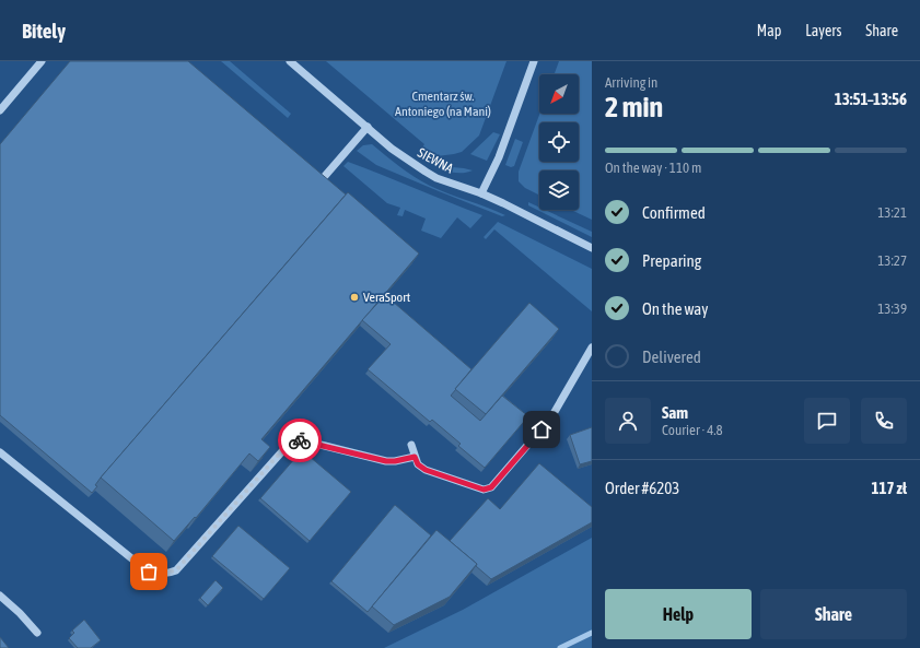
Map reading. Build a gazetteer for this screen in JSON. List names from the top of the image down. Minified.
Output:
{"streets":{"street":["SIEWNA"]},"parks":["Cmentarz św. Antoniego (na Mani)"],"places":["VeraSport"],"north":"bottom left","page":{"header":"Bitely","nav":["Map","Layers","Share"],"heading":["2 min","Arriving in","13:51–13:56"],"panel":["Sam","Courier · 4.8","Order #6203","117 zł"],"bar":"On the way · 110 m","list":[["Confirmed","13:21"],["Preparing","13:27"],["On the way","13:39"],"Delivered"],"buttons":["Help","Share"]}}
